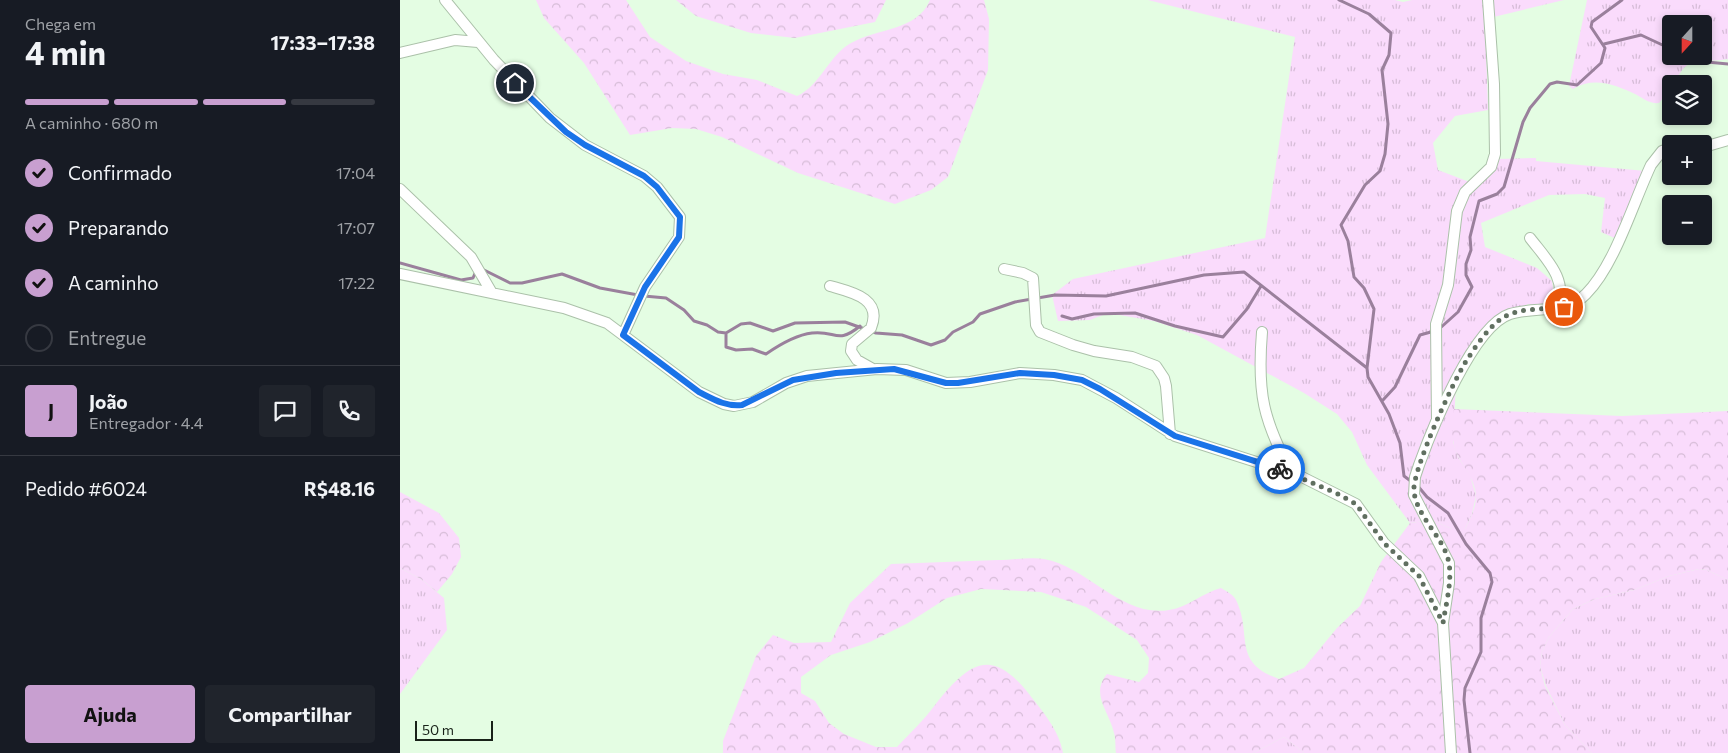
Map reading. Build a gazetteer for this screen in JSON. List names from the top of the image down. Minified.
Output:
{"scale_bar":"50 m","north":"bottom","page":{"heading":["4 min","Chega em","17:33–17:38"],"panel":["João","Entregador · 4.4","Pedido #6024","R$48.16"],"map_buttons":["+","−"],"bar":"A caminho · 680 m","list":[["Confirmado","17:04"],["Preparando","17:07"],["A caminho","17:22"],"Entregue"],"round":"J","buttons":["Ajuda","Compartilhar"],"scale":"50 m"}}
